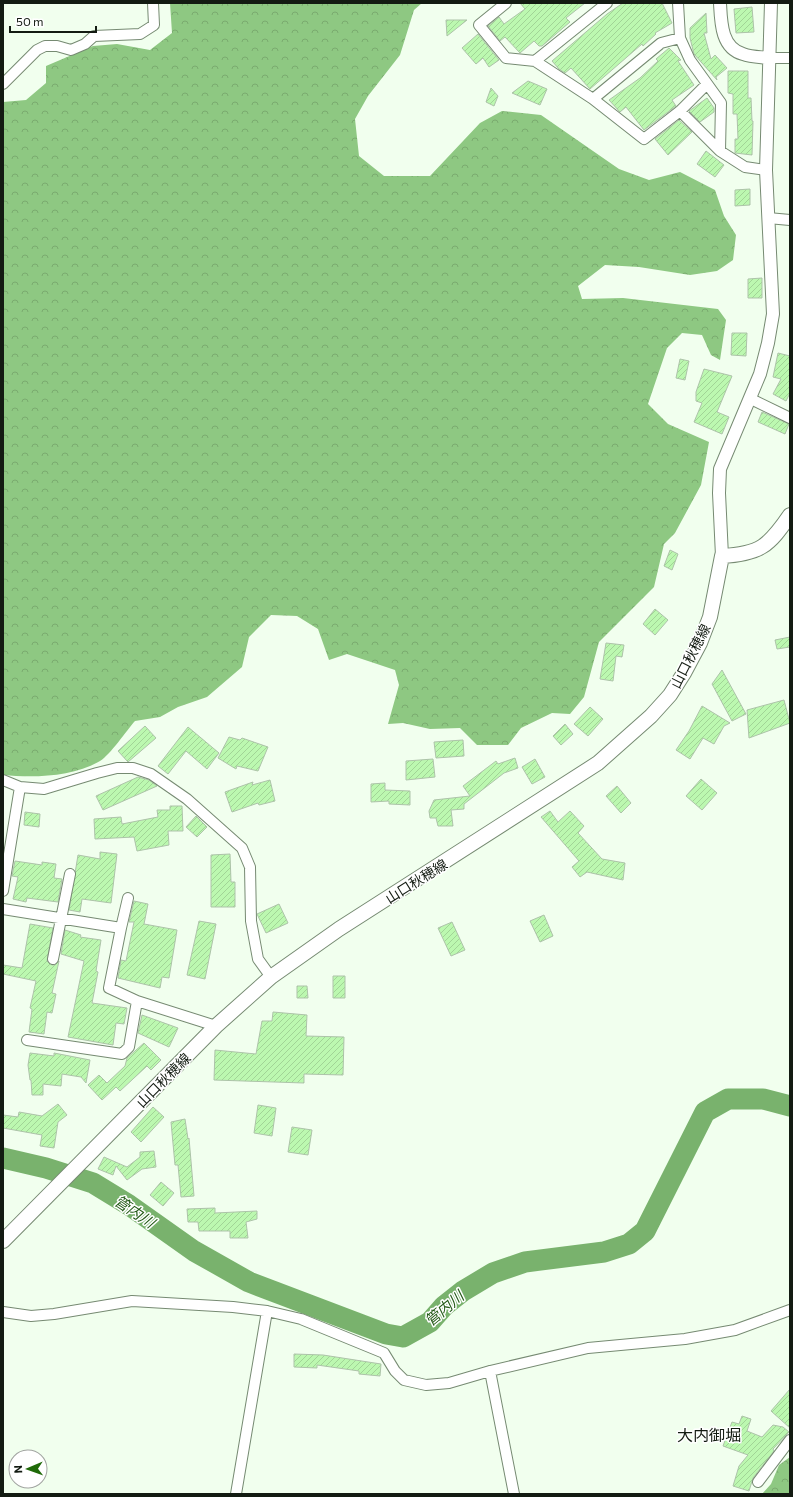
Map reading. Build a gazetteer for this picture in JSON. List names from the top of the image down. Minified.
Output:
{"streets":{"main road":["山口秋穂線"]},"districts":["大内御堀"],"water":["管内川"],"scale_bar":"50 m","north":"left"}
